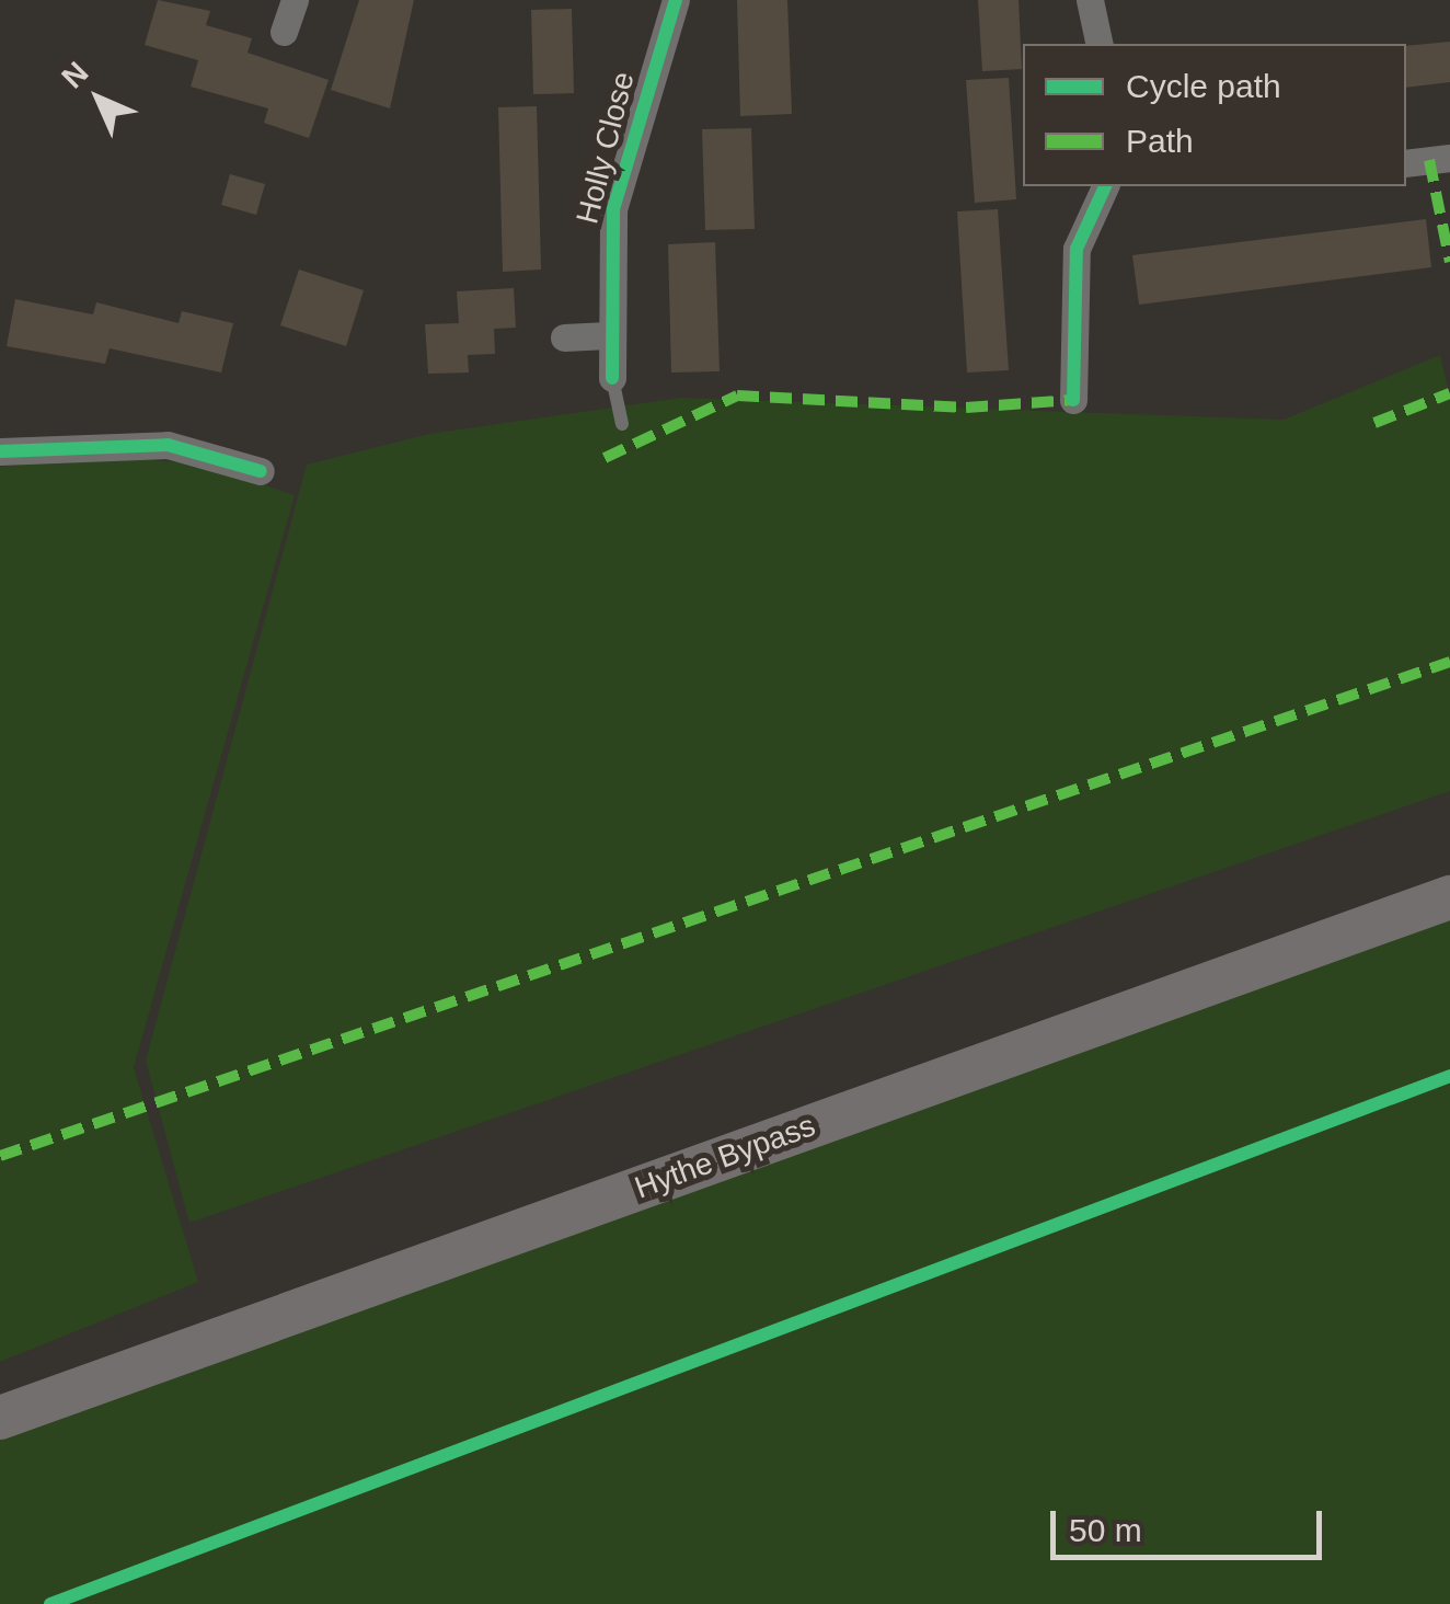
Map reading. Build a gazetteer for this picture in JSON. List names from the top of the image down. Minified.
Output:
{"streets":{"main road":["Hythe Bypass"],"street":["Holly Close"]},"legend":["Cycle path","Path"],"scale_bar":"50 m","north":"top left"}
